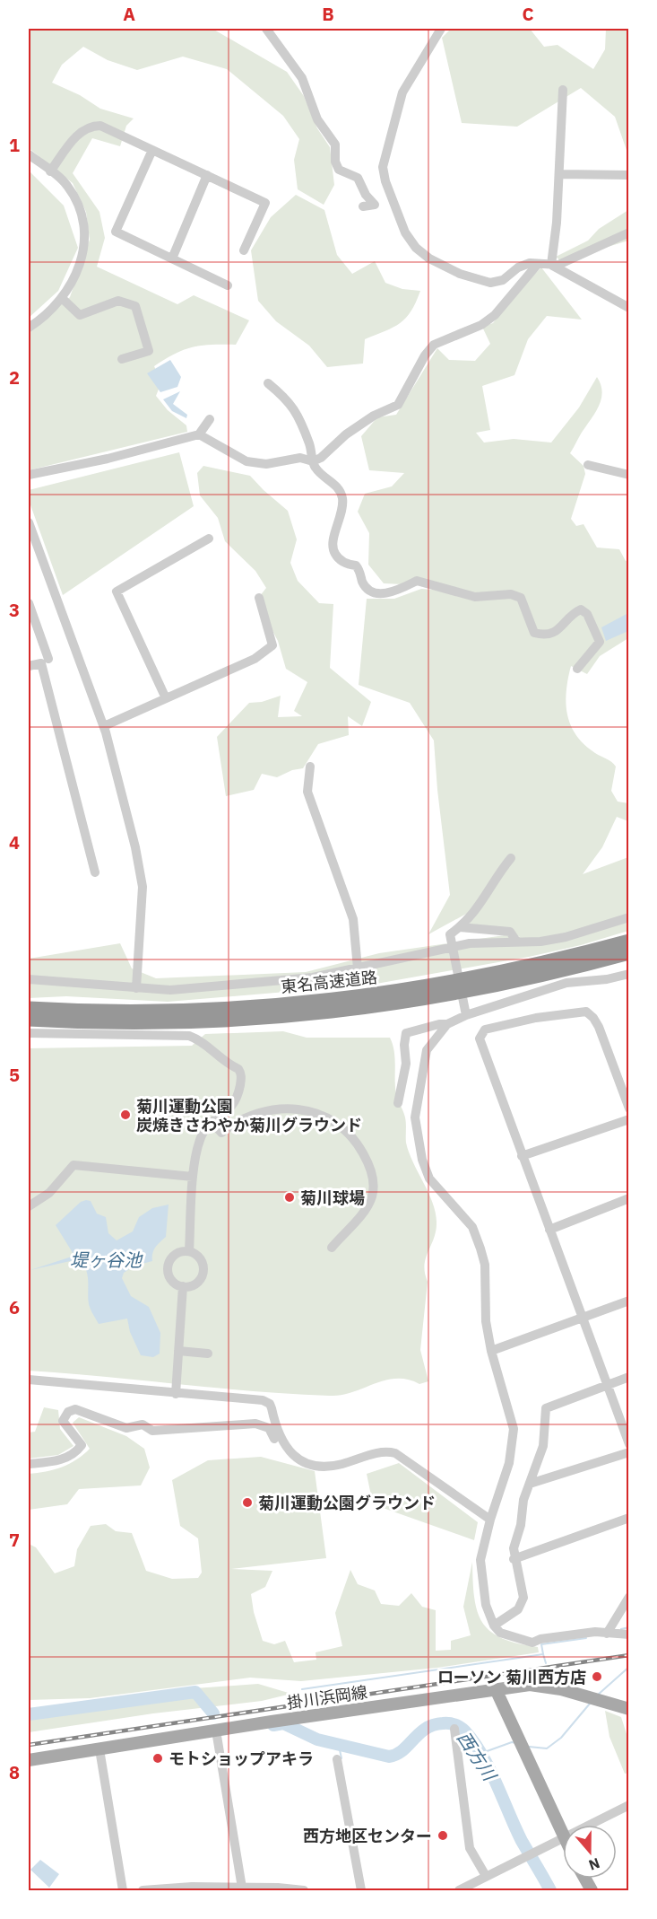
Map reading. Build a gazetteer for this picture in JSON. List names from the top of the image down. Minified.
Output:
{"streets":{"highway":["東名高速道路"],"main road":["掛川浜岡線"]},"water":["堤ヶ谷池","西方川"],"places":["菊川運動公園 炭焼きさわやか菊川グラウンド","菊川球場","菊川運動公園グラウンド","ローソン 菊川西方店","モトショップアキラ","西方地区センター"],"north":"bottom","grid":{"columns":["A","B","C"],"rows":["1","2","3","4","5","6","7","8"]}}
